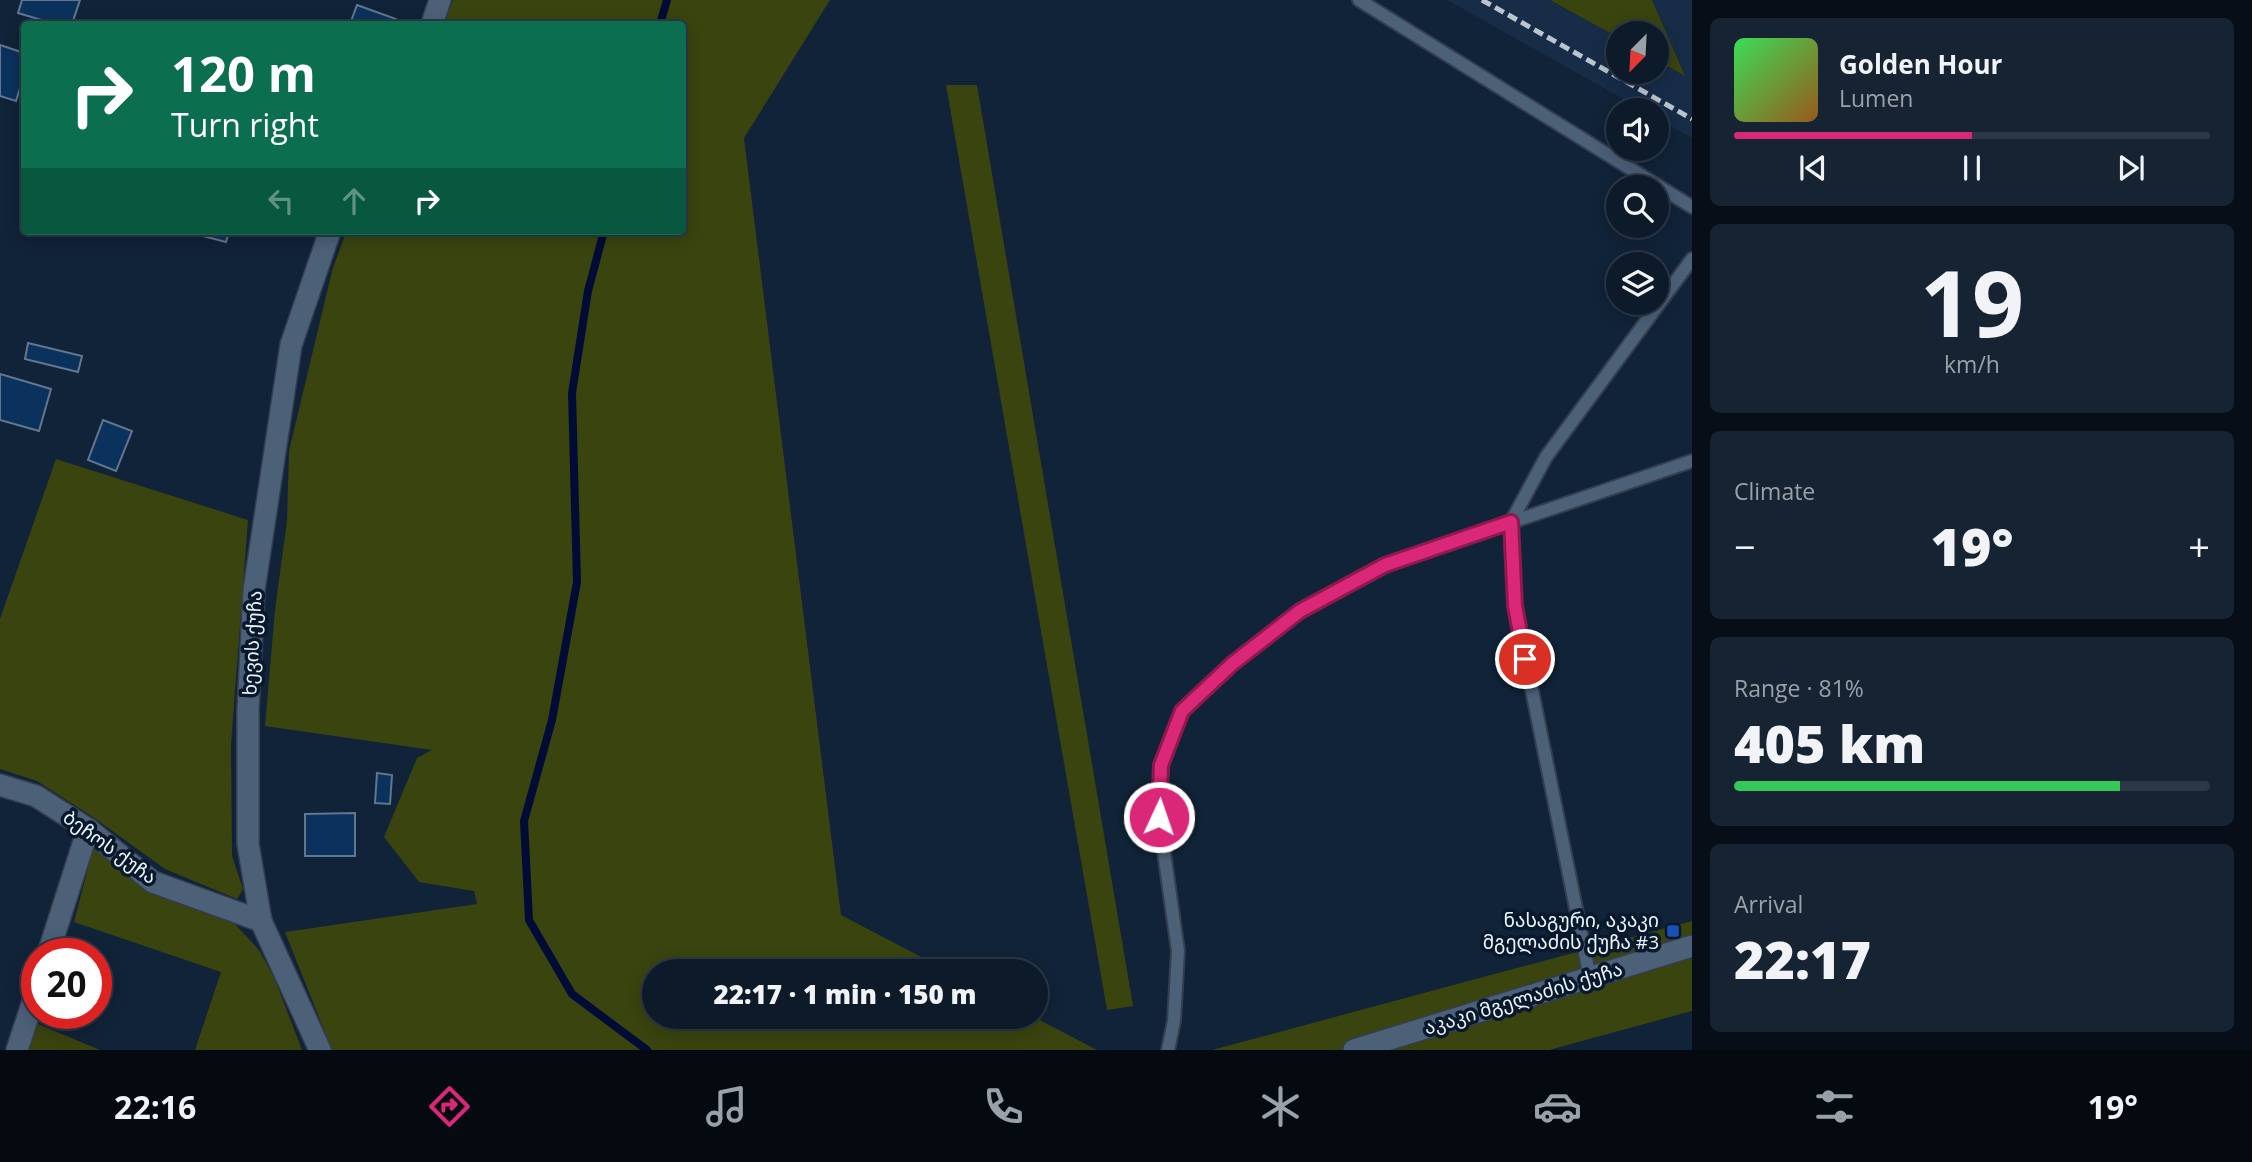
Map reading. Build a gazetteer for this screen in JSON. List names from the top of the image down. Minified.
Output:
{"streets":{"street":["ხევის ქუჩა","ბეჩოს ქუჩა","აკაკი მგელაძის ქუჩა"]},"crossings":[["ხევის ქუჩა","ბეჩოს ქუჩა"]],"places":{"transit":["ნასაგური, აკაკი მგელაძის ქუჩა #3"]},"north":"bottom left","page":{"turn":["120 m","Turn right"],"song":["Golden Hour","Lumen"],"tile":[["19","km/h"],"Climate",["Range · 81%","405 km"],["Arrival","22:17"]],"heat":["−","19°","+"],"limit":"20","trip":"22:17 · 1 min · 150 m","tabs":["22:16","19°"]}}
